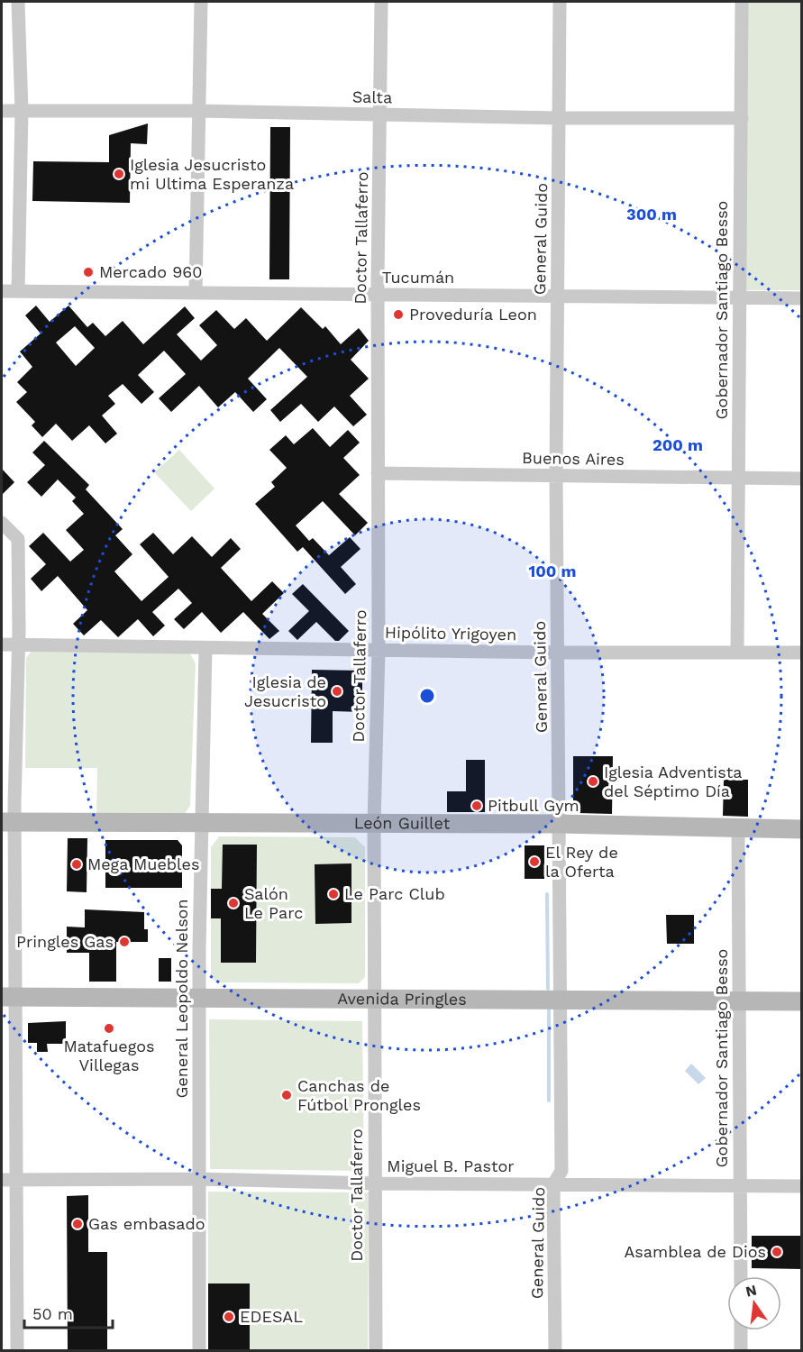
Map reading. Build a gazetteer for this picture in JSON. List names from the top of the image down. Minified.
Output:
{"streets":{"street":["Salta","Doctor Tallaferro","General Guido","Tucumán","Gobernador Santiago Besso","Buenos Aires","Hipólito Yrigoyen","León Guillet","General Leopoldo Nelson","Avenida Pringles","Miguel B. Pastor"]},"crossings":[["Salta","Doctor Tallaferro"],["Salta","General Guido"],["Salta","Gobernador Santiago Besso"],["Doctor Tallaferro","Tucumán"],["Doctor Tallaferro","Buenos Aires"],["Doctor Tallaferro","Hipólito Yrigoyen"],["Doctor Tallaferro","León Guillet"],["Doctor Tallaferro","Avenida Pringles"],["Doctor Tallaferro","Miguel B. Pastor"],["General Guido","Tucumán"],["General Guido","Buenos Aires"],["General Guido","Hipólito Yrigoyen"],["General Guido","León Guillet"],["General Guido","Avenida Pringles"],["General Guido","Miguel B. Pastor"],["Tucumán","Gobernador Santiago Besso"],["Gobernador Santiago Besso","Buenos Aires"],["Gobernador Santiago Besso","Hipólito Yrigoyen"],["Gobernador Santiago Besso","León Guillet"],["Gobernador Santiago Besso","Avenida Pringles"],["Gobernador Santiago Besso","Miguel B. Pastor"],["Hipólito Yrigoyen","General Leopoldo Nelson"],["León Guillet","General Leopoldo Nelson"],["General Leopoldo Nelson","Avenida Pringles"],["General Leopoldo Nelson","Miguel B. Pastor"]],"places":["Iglesia Jesucristo mi Ultima Esperanza","Mercado 960","Proveduría Leon","Iglesia de Jesucristo","Iglesia Adventista del Séptimo Día","Pitbull Gym","El Rey de la Oferta","Mega Muebles","Le Parc Club","Salón Le Parc","Pringles Gas","Matafuegos Villegas","Canchas de Fútbol Prongles","Gas embasado","Asamblea de Dios","EDESAL"],"scale_bar":"50 m","north":"top","rings":["300 m","200 m","100 m"]}
